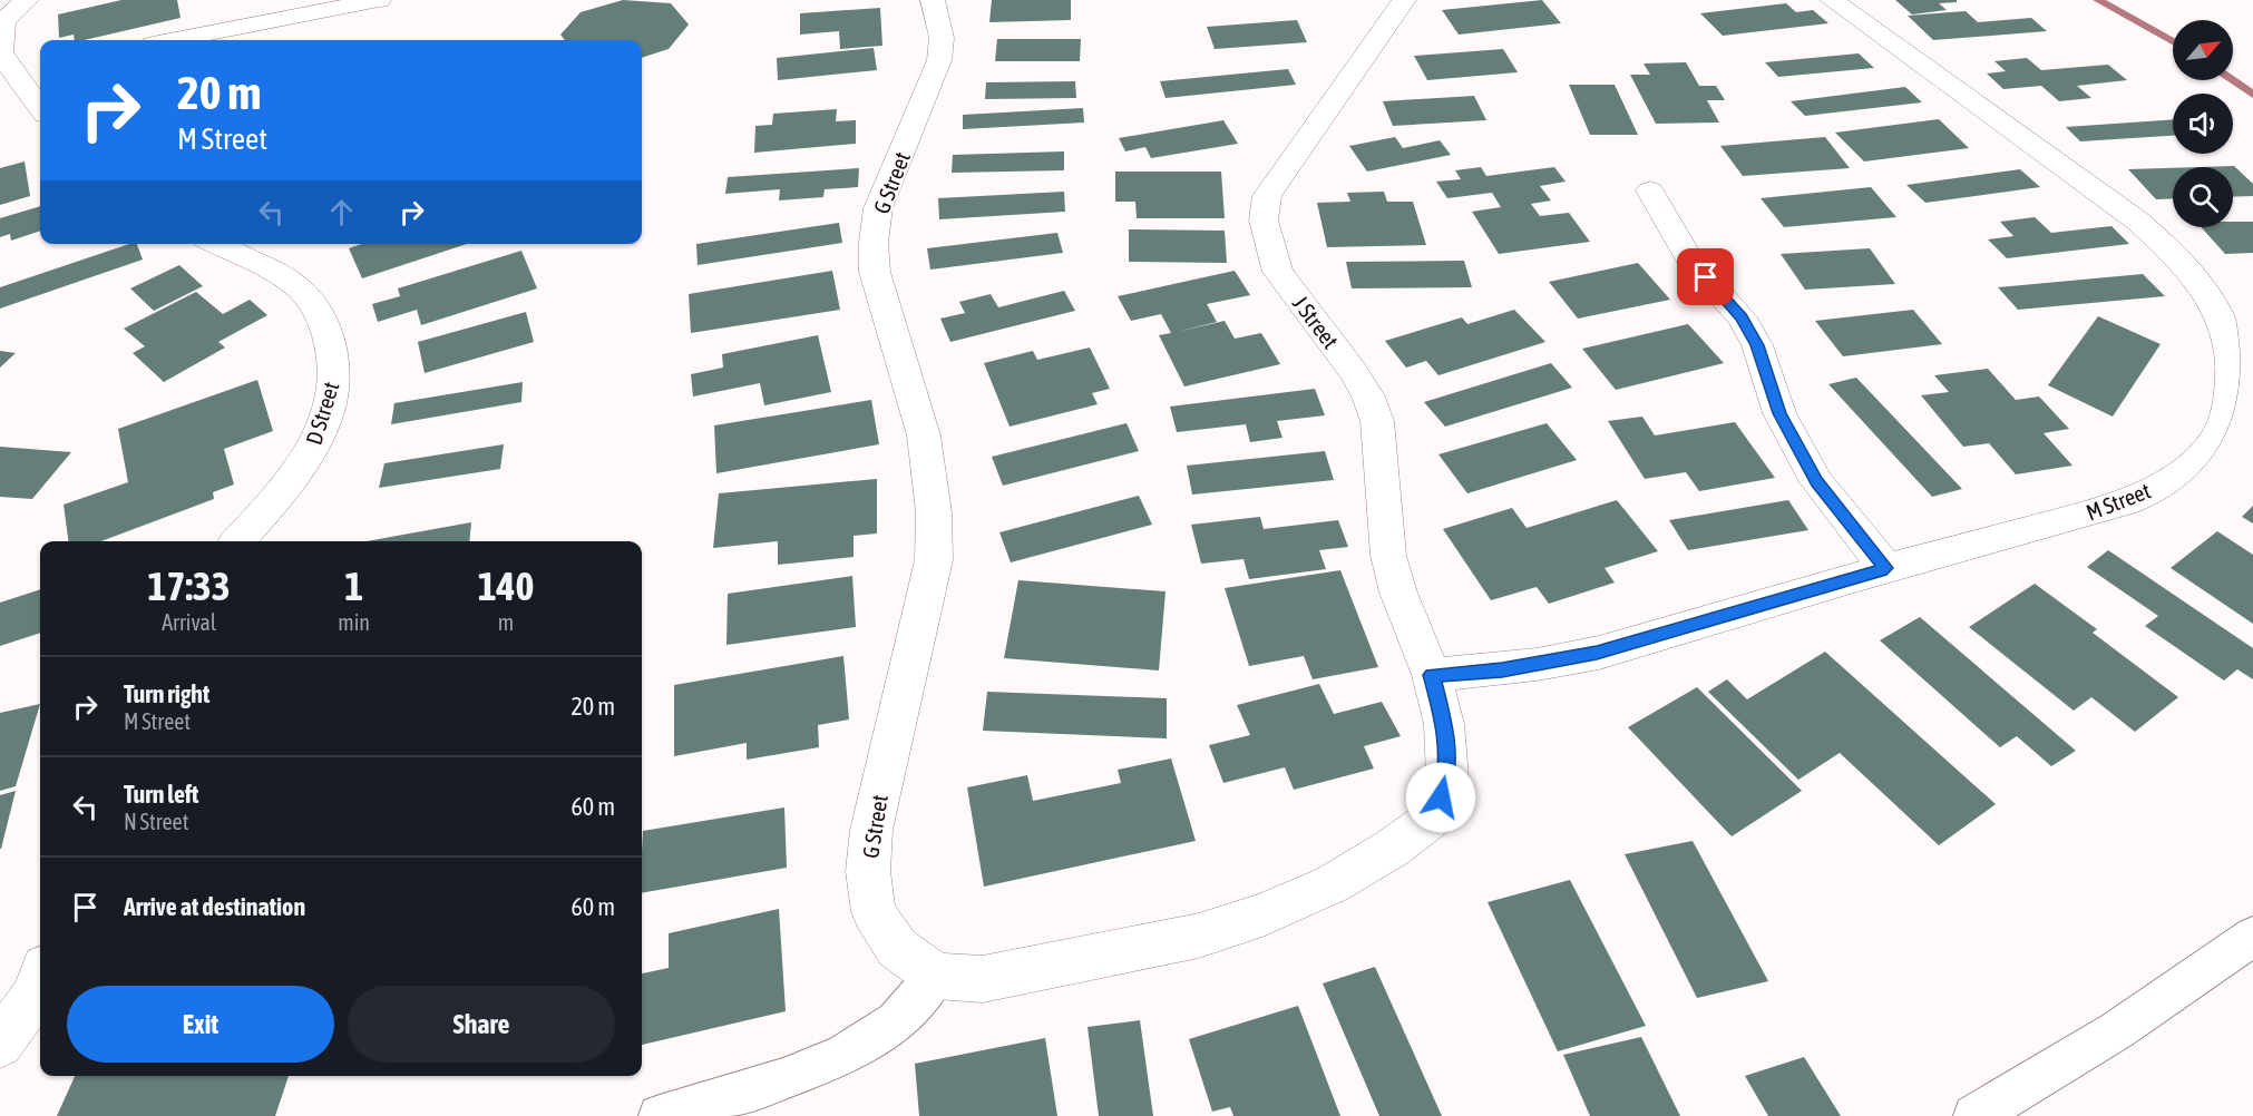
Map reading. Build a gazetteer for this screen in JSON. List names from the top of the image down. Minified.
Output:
{"streets":{"street":["G Street","J Street","D Street","M Street"]},"crossings":[["J Street","M Street"]],"north":"top right","page":{"turn":["20 m","M Street"],"eta":["17:33","Arrival","1","min","140","m"],"list":[{"name":"Turn right","note":"M Street","value":"20 m"},{"name":"Turn left","note":"N Street","value":"60 m"},{"name":"Arrive at destination","value":"60 m"}],"buttons":["Exit","Share"]}}
